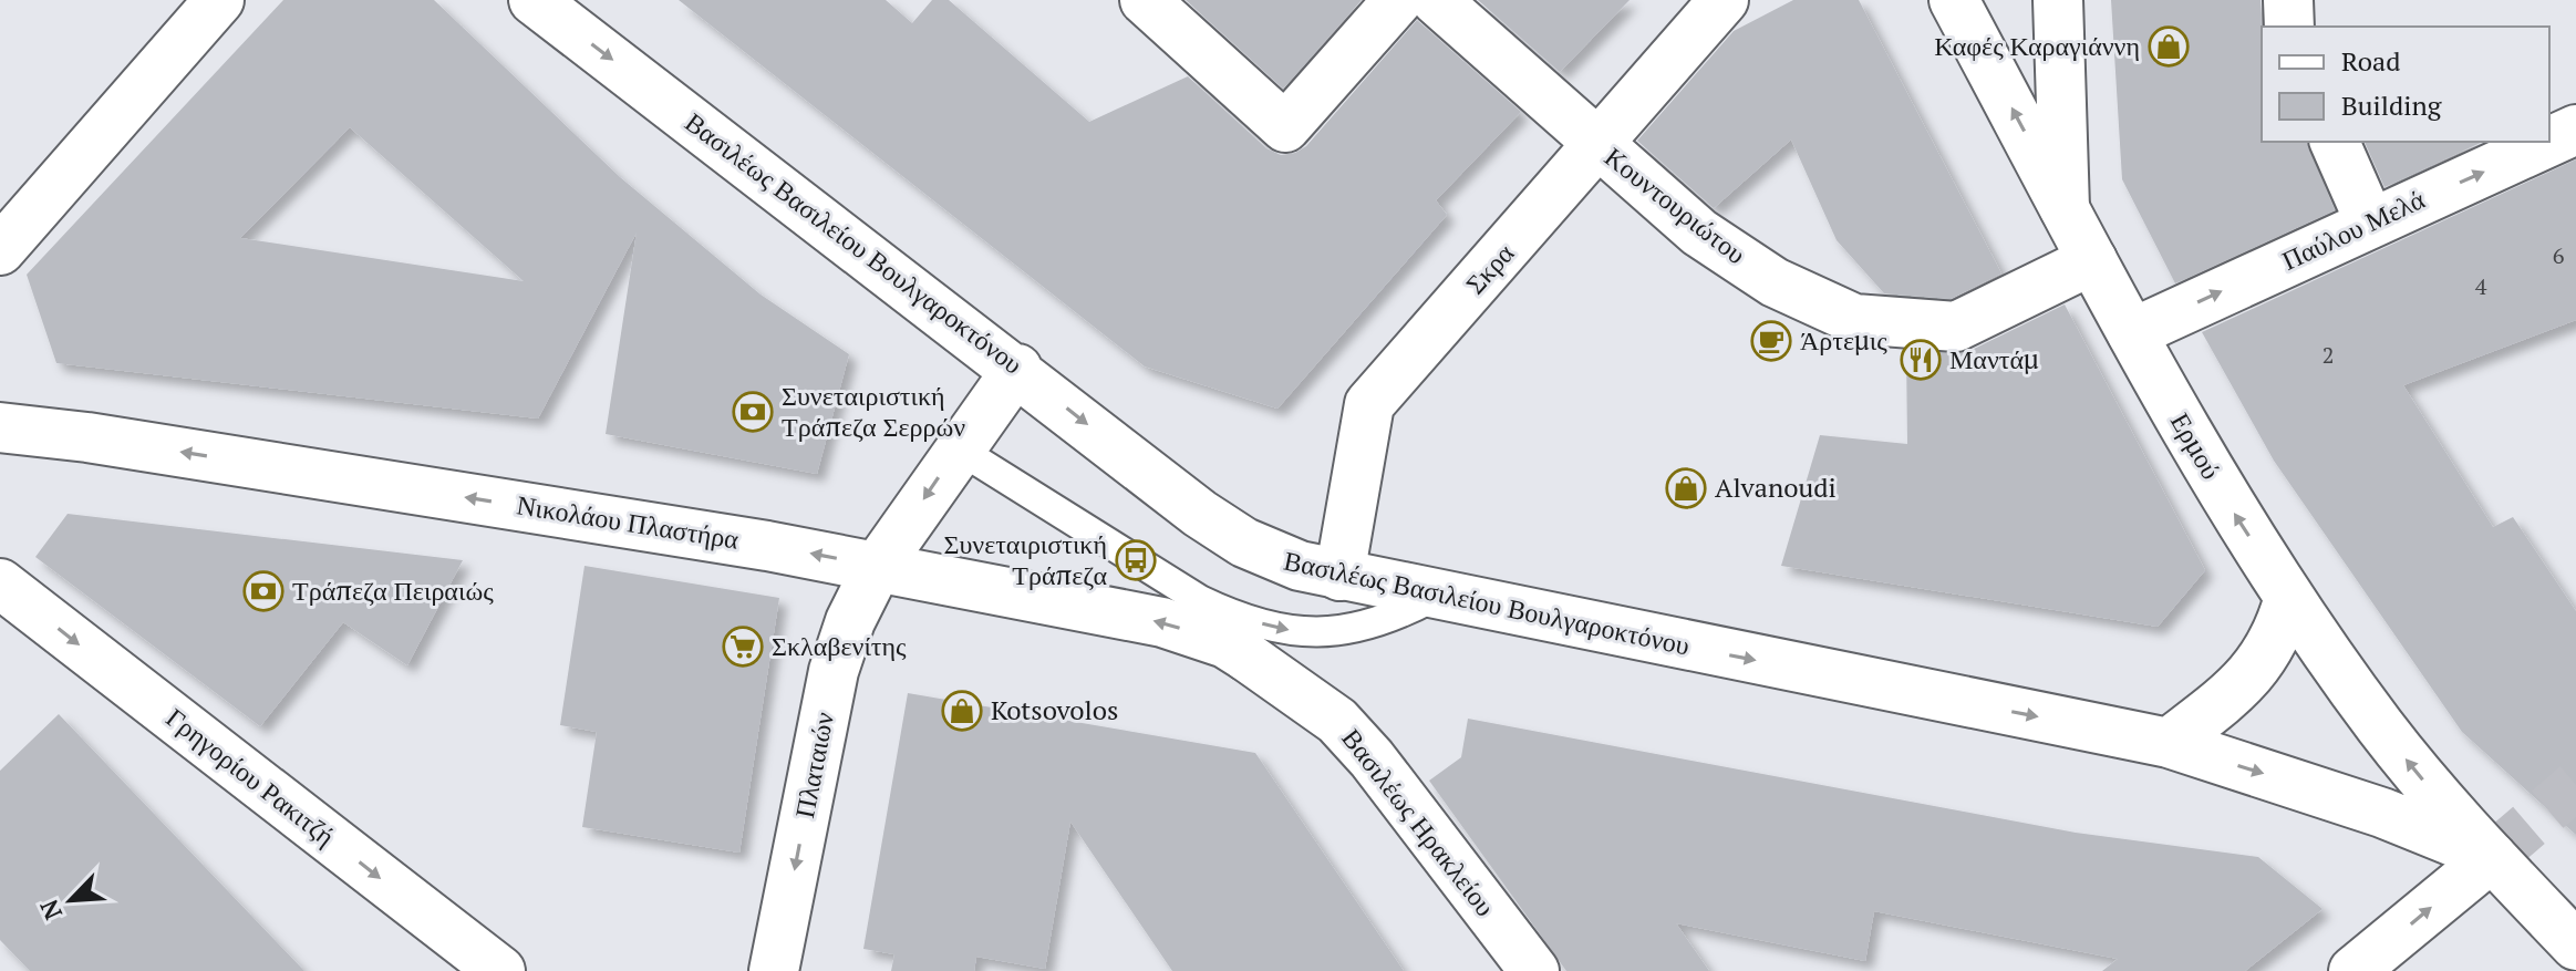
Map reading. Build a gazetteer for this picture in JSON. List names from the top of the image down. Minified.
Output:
{"streets":{"street":["Κουντουριώτου","Παύλου Μελά","Βασιλέως Βασιλείου Βουλγαροκτόνου","Σκρα","Ερμού","Νικολάου Πλαστήρα","Πλαταιών","Γρηγορίου Ρακιτζή","Βασιλέως Ηρακλείου"]},"crossings":[["Κουντουριώτου","Σκρα"],["Κουντουριώτου","Ερμού"],["Παύλου Μελά","Ερμού"],["Βασιλέως Βασιλείου Βουλγαροκτόνου","Σκρα"],["Βασιλέως Βασιλείου Βουλγαροκτόνου","Ερμού"],["Βασιλέως Βασιλείου Βουλγαροκτόνου","Πλαταιών"],["Νικολάου Πλαστήρα","Πλαταιών"],["Νικολάου Πλαστήρα","Βασιλέως Ηρακλείου"]],"one_way":["Παύλου Μελά","Βασιλέως Βασιλείου Βουλγαροκτόνου","Ερμού","Νικολάου Πλαστήρα","Πλαταιών","Γρηγορίου Ρακιτζή"],"places":{"shop":["Καφές Καραγιάννη","Alvanoudi","Kotsovolos"],"cafe":["Άρτεμις"],"restaurant":["Μαντάμ"],"bank":["Συνεταιριστική Τράπεζα Σερρών","Τράπεζα Πειραιώς"],"bus stop":["Συνεταιριστική Τράπεζα"],"supermarket":["Σκλαβενίτης"]},"house_numbers":["6","4","2"],"legend":["Road","Building"],"north":"bottom left"}
